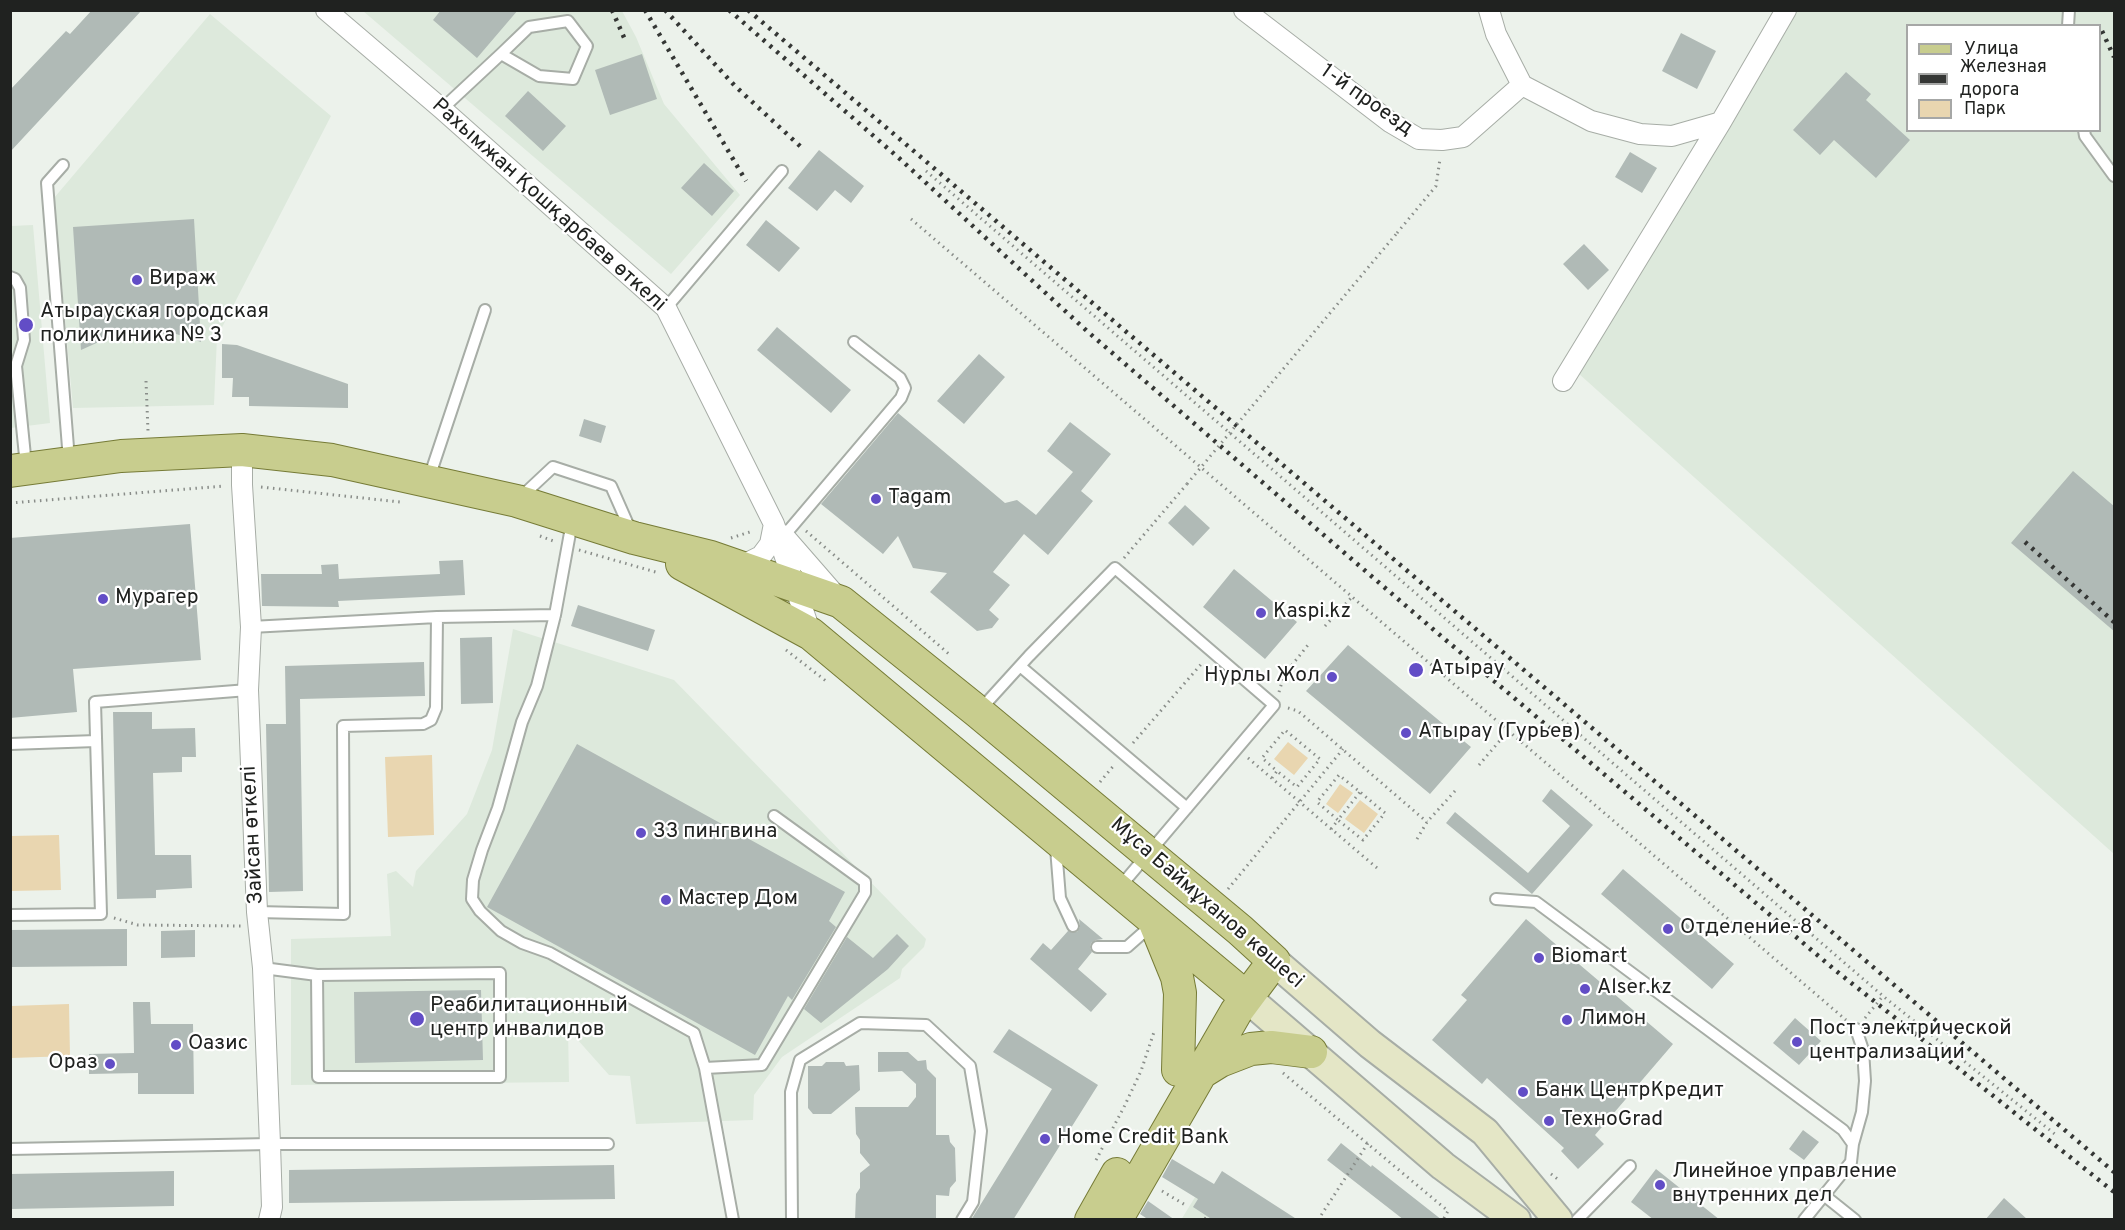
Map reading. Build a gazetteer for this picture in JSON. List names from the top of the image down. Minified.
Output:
{"streets":{"main road":["Мұса Баймұханов көшесі"],"street":["1-й проезд","Рахымжан Қошқарбаев өткелі","Зайсан өткелі"]},"crossings":[["Рахымжан Қошқарбаев өткелі","Мұса Баймұханов көшесі"]],"places":["Вираж","Атырауская городская поликлиника № 3","Tagam","Мурагер","Kaspi.kz","Атырау","Нурлы Жол","Атырау (Гурьев)","33 пингвина","Мастер Дом","Отделение-8","Biomart","Alser.kz","Реабилитационный центр инвалидов","Лимон","Пост электрической централизации","Оазис","Ораз","Банк ЦентрКредит","ТехноGrad","Home Credit Bank","Линейное управление внутренних дел"],"legend":["Улица","Железная дорога","Парк"]}
